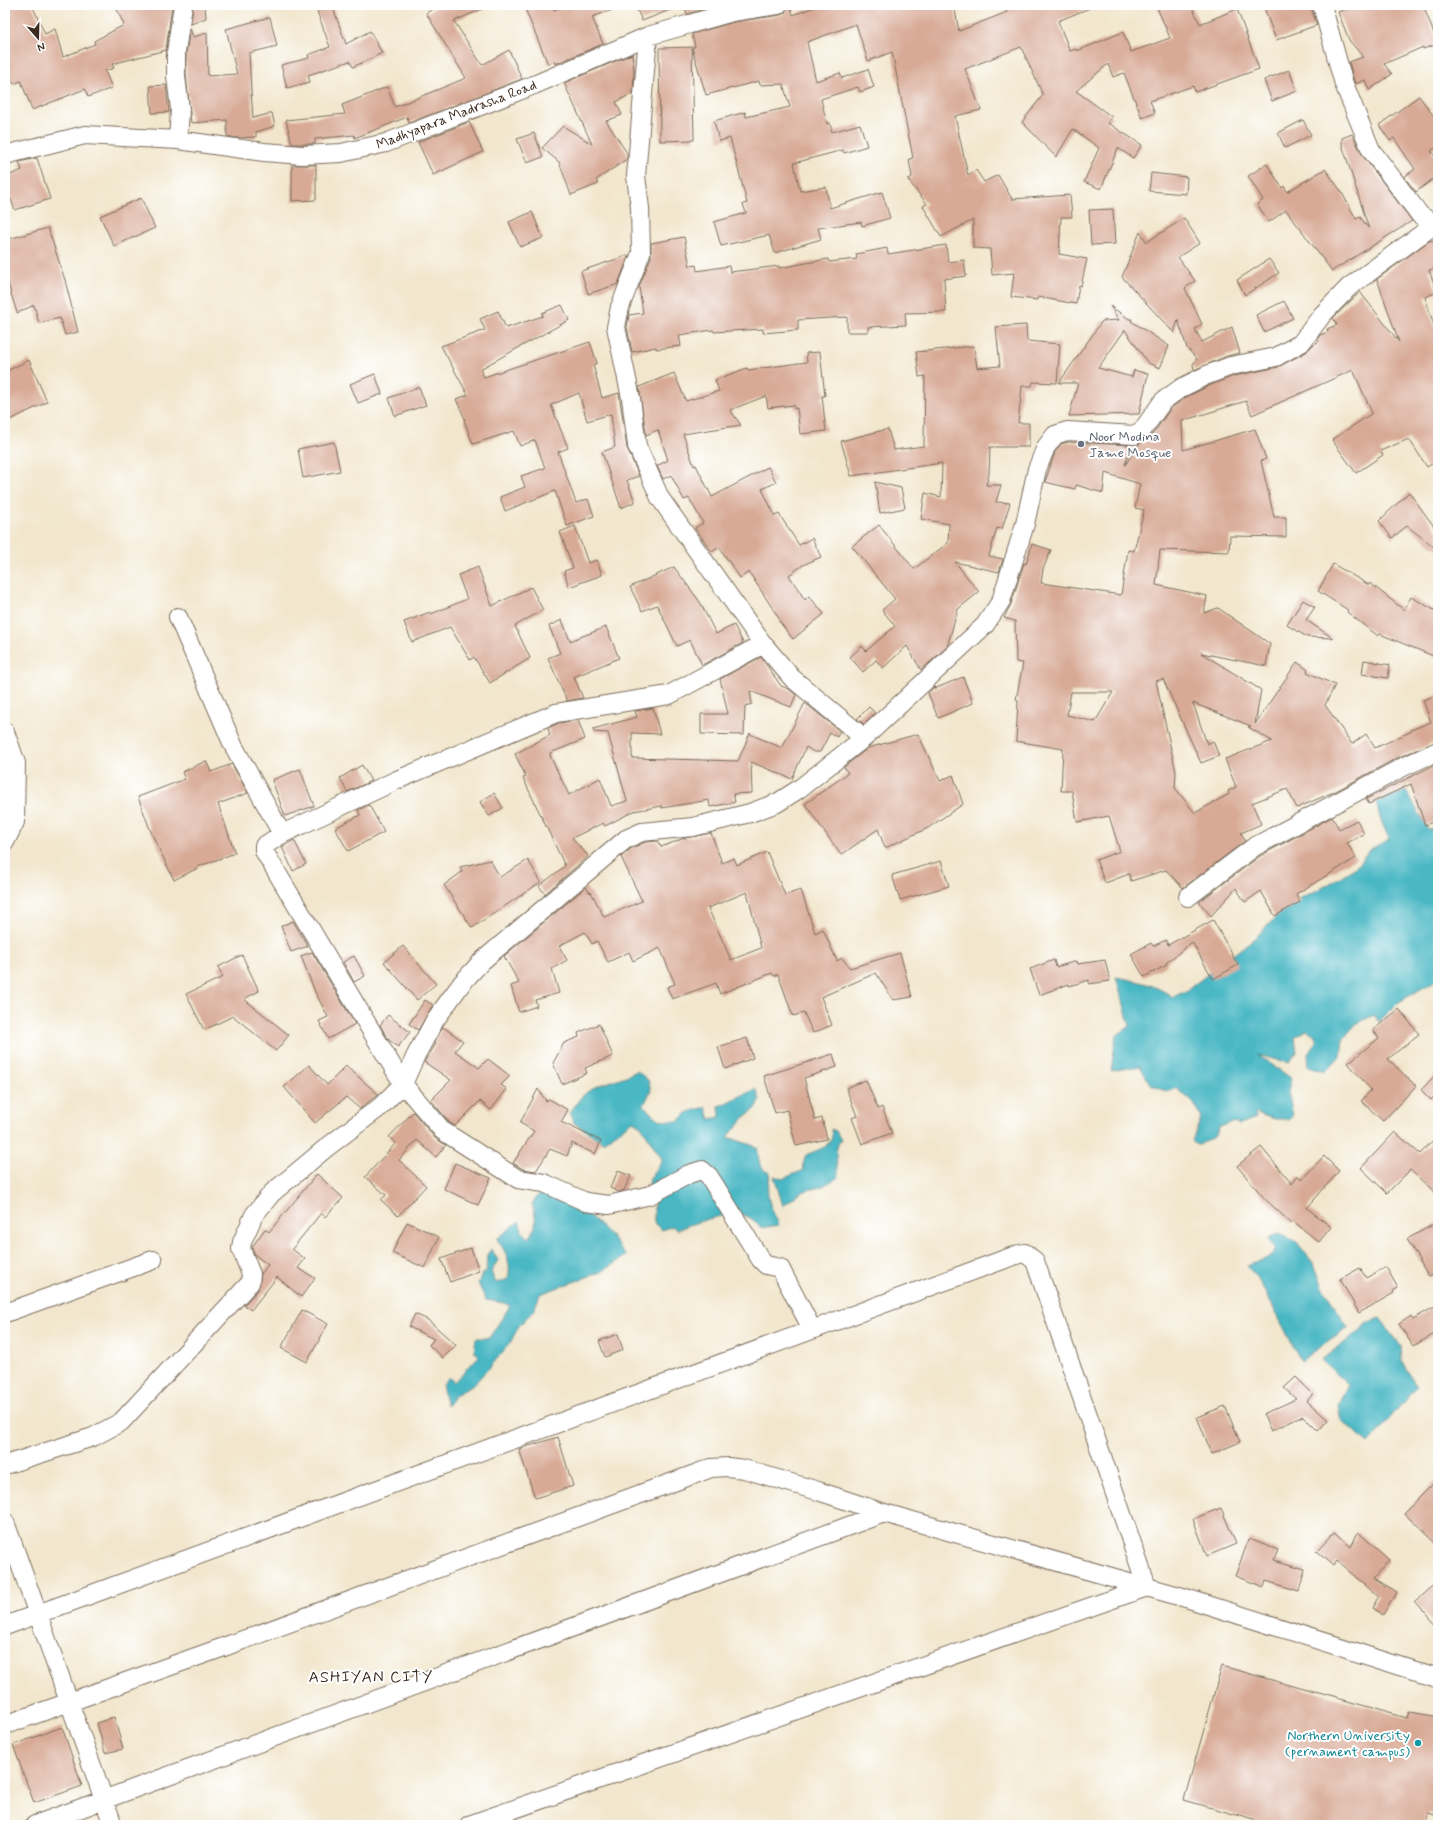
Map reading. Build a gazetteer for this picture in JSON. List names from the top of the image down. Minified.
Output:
{"streets":{"street":["Madhyapara Madrasha Road"]},"districts":["ASHIYAN CITY"],"places":["Noor Modina Jame Mosque","Northern University (pernament campus)"],"north":"bottom"}
